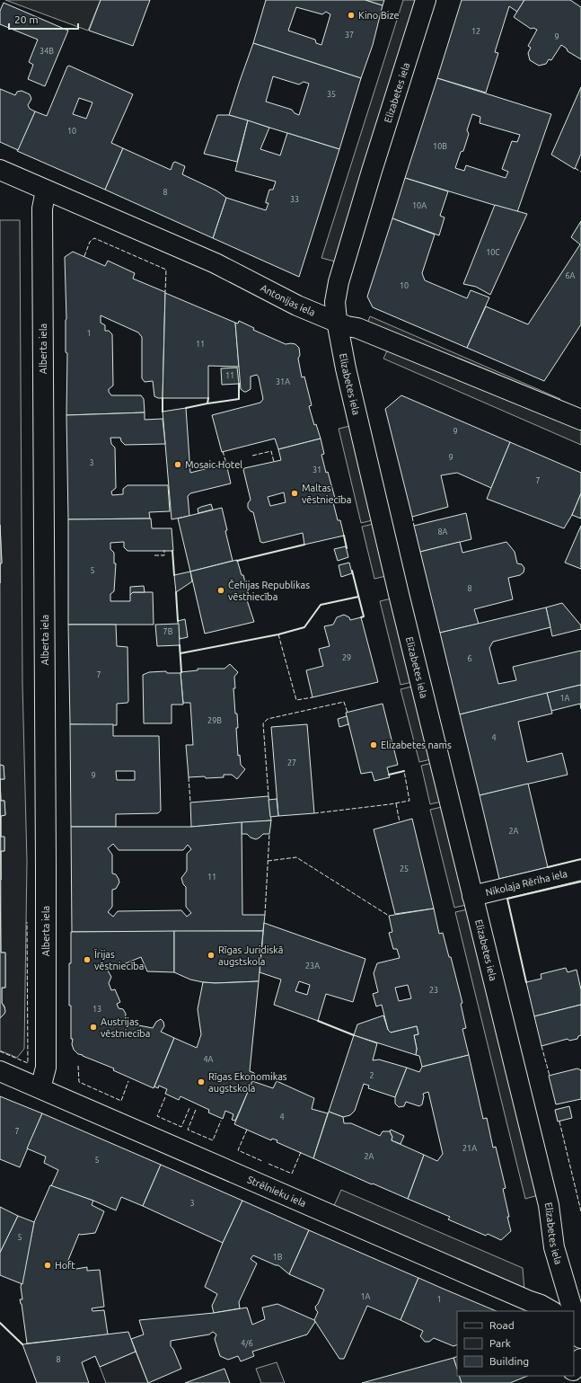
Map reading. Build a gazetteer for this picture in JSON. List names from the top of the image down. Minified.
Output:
{"streets":{"street":["Elizabetes iela","Antonijas iela","Alberta iela","Nikolaja Rēriha iela","Strēlnieku iela"]},"crossings":[["Elizabetes iela","Antonijas iela"],["Elizabetes iela","Nikolaja Rēriha iela"],["Antonijas iela","Alberta iela"],["Alberta iela","Strēlnieku iela"]],"places":["Kino Bize","Mosaic Hotel","Maltas vēstniecība","Čehijas Republikas vēstniecība","Elizabetes nams","Rīgas Juridiskā augstskola","Īrijas vēstniecība","Austrijas vēstniecība","Rīgas Ekonomikas augstskola","Hoft"],"house_numbers":["12","37","9","34B","35","10","10B","8","33","10A","10C","6A","10","1","11","11","31A","9","9","3","31","7","8A","5","8","7B","29","6","7","1A","29B","4","27","9","2A","25","11","23A","23","13","4A","2","4","7","21A","2A","5","3","5","1B","1A","1","4/6","8"],"legend":["Road","Park","Building"],"scale_bar":"20 m"}
